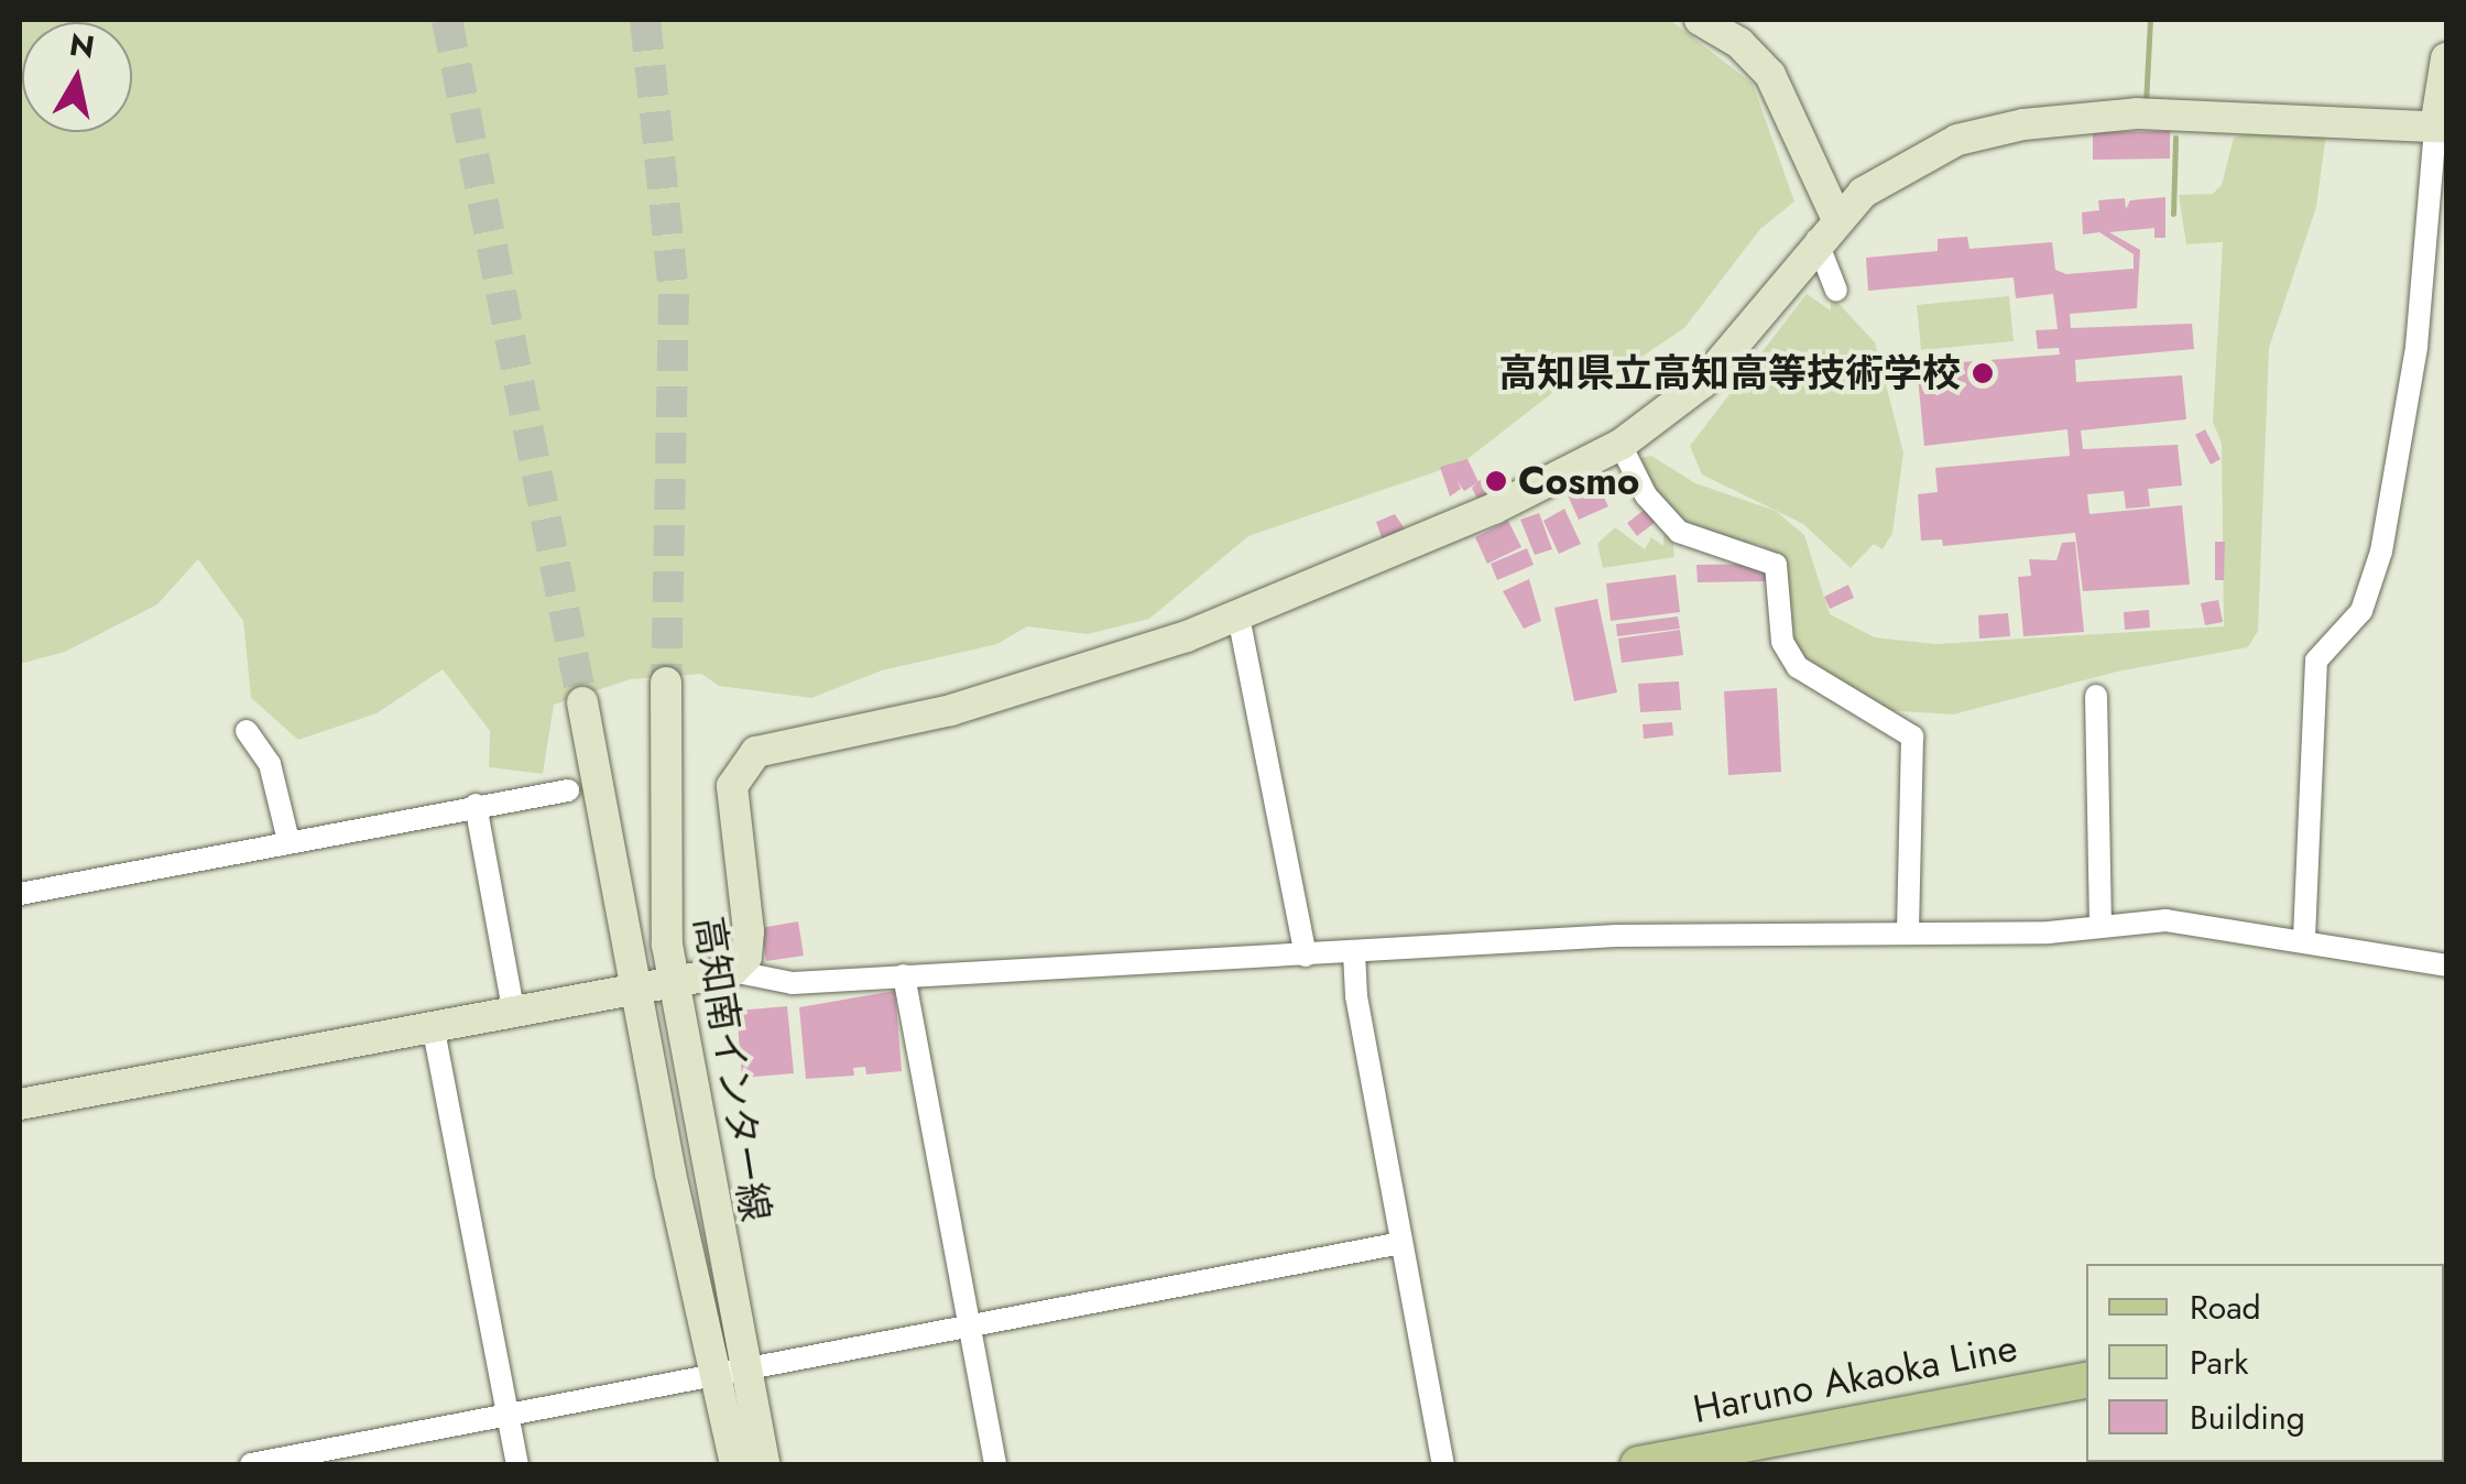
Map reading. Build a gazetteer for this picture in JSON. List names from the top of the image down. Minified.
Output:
{"streets":{"main road":["Haruno Akaoka Line"],"street":["高知南インター線"]},"places":["高知県立高知高等技術学校","Cosmo"],"legend":["Road","Park","Building"],"north":"top"}
